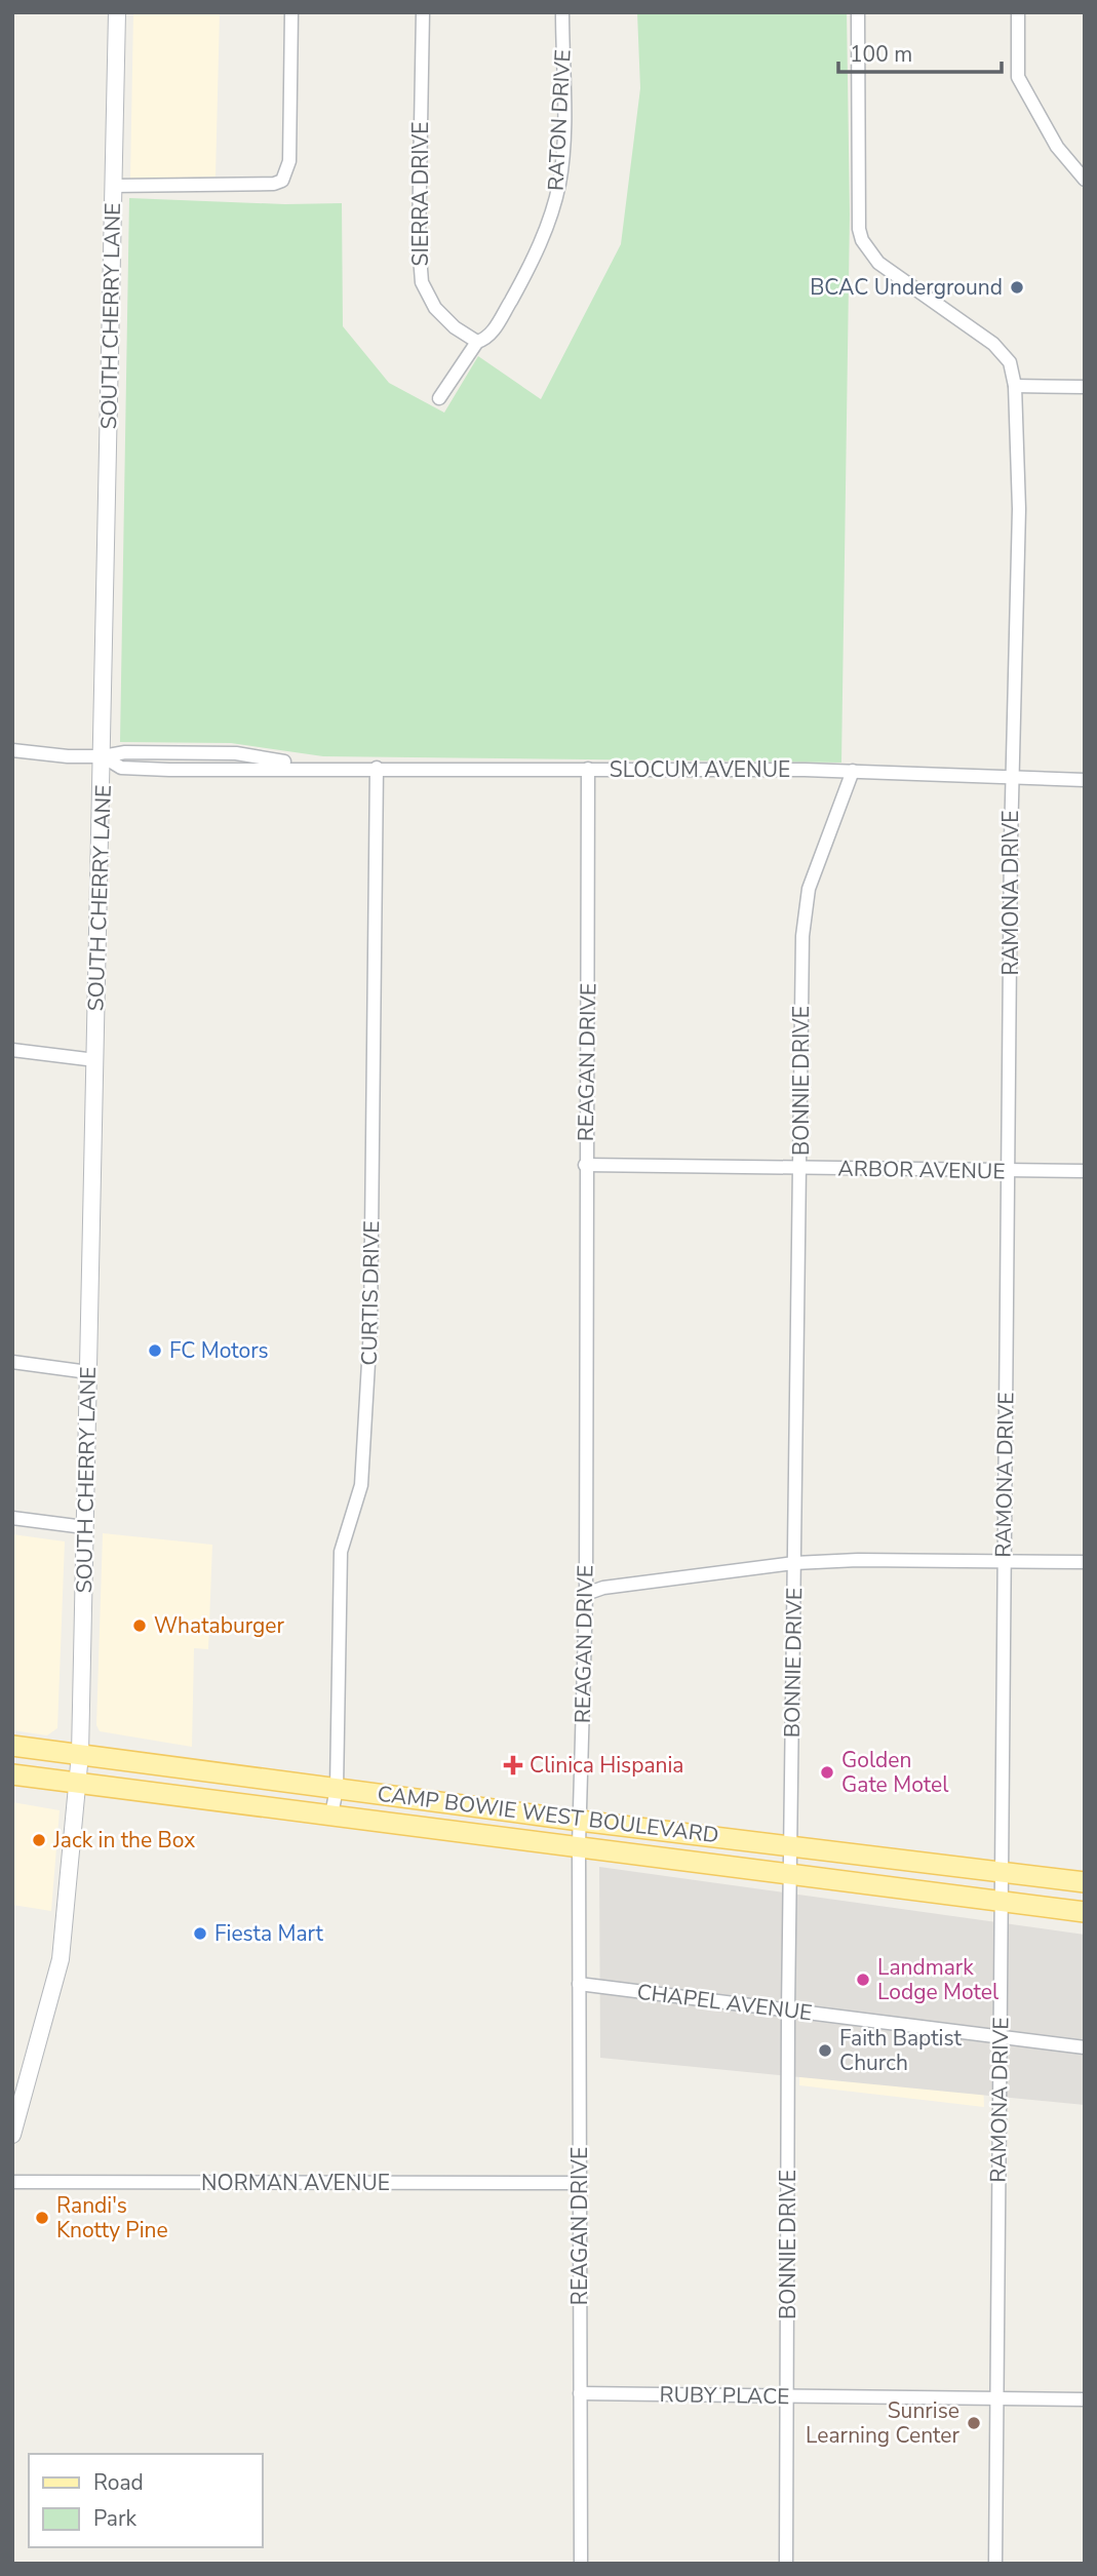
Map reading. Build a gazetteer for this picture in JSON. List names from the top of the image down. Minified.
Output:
{"streets":{"main road":["CAMP BOWIE WEST BOULEVARD"],"street":["RATON DRIVE","SIERRA DRIVE","SOUTH CHERRY LANE","SLOCUM AVENUE","RAMONA DRIVE","REAGAN DRIVE","BONNIE DRIVE","ARBOR AVENUE","CURTIS DRIVE","CHAPEL AVENUE","NORMAN AVENUE","RUBY PLACE"]},"crossings":[["RATON DRIVE","SIERRA DRIVE"],["SOUTH CHERRY LANE","SLOCUM AVENUE"],["SOUTH CHERRY LANE","CAMP BOWIE WEST BOULEVARD"],["SLOCUM AVENUE","RAMONA DRIVE"],["SLOCUM AVENUE","REAGAN DRIVE"],["SLOCUM AVENUE","BONNIE DRIVE"],["SLOCUM AVENUE","CURTIS DRIVE"],["RAMONA DRIVE","ARBOR AVENUE"],["RAMONA DRIVE","CAMP BOWIE WEST BOULEVARD"],["RAMONA DRIVE","CHAPEL AVENUE"],["RAMONA DRIVE","RUBY PLACE"],["REAGAN DRIVE","ARBOR AVENUE"],["REAGAN DRIVE","CAMP BOWIE WEST BOULEVARD"],["REAGAN DRIVE","CHAPEL AVENUE"],["REAGAN DRIVE","NORMAN AVENUE"],["REAGAN DRIVE","RUBY PLACE"],["BONNIE DRIVE","ARBOR AVENUE"],["BONNIE DRIVE","CAMP BOWIE WEST BOULEVARD"],["BONNIE DRIVE","CHAPEL AVENUE"],["BONNIE DRIVE","RUBY PLACE"],["CURTIS DRIVE","CAMP BOWIE WEST BOULEVARD"]],"places":{"other":["BCAC Underground","FC Motors","Whataburger","Golden Gate Motel","Jack in the Box","Fiesta Mart","Landmark Lodge Motel","Faith Baptist Church","Randi's Knotty Pine","Sunrise Learning Center"],"health":["Clinica Hispania"]},"legend":["Road","Park"],"scale_bar":"100 m"}
